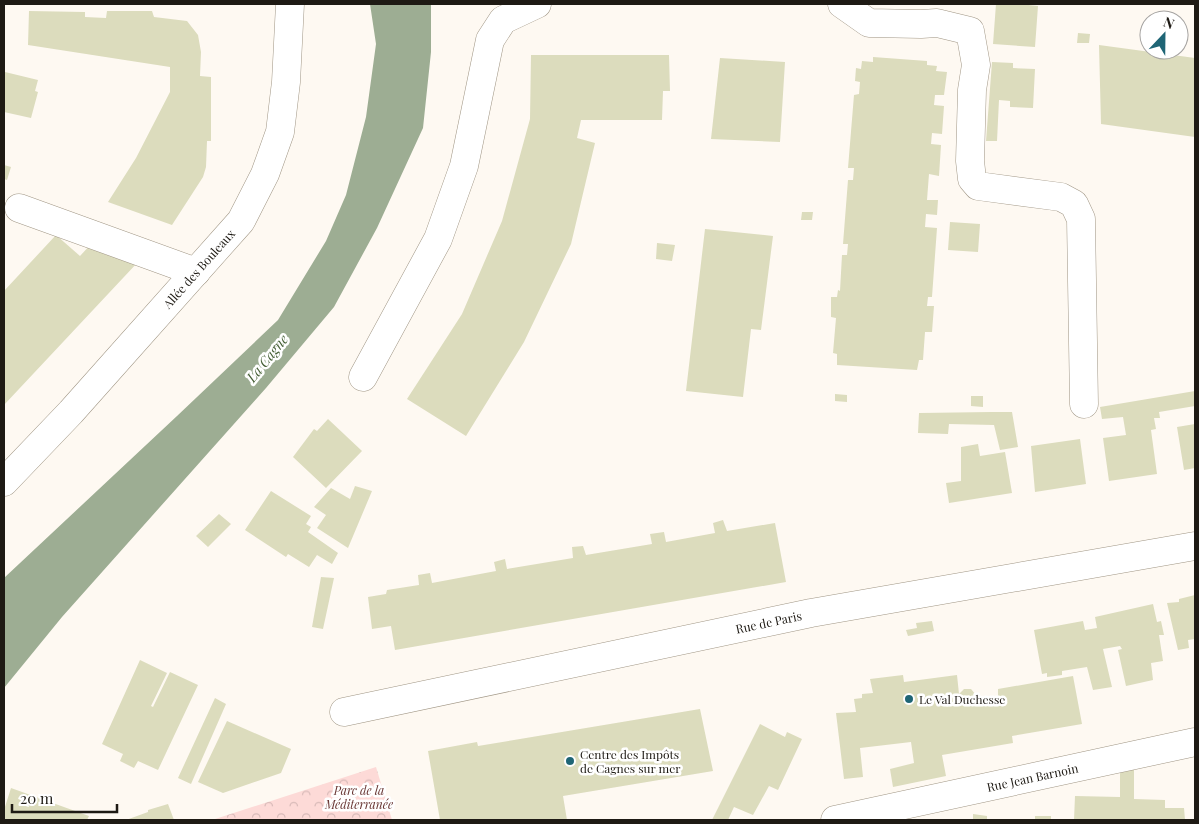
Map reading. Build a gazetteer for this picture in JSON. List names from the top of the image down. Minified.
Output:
{"streets":{"street":["Allée des Bouleaux","Rue de Paris","Rue Jean Barnoin"]},"water":["La Cagne"],"parks":["Parc de la Méditerranée"],"places":["Le Val Duchesse","Centre des Impôts de Cagnes sur mer"],"scale_bar":"20 m","north":"top"}
